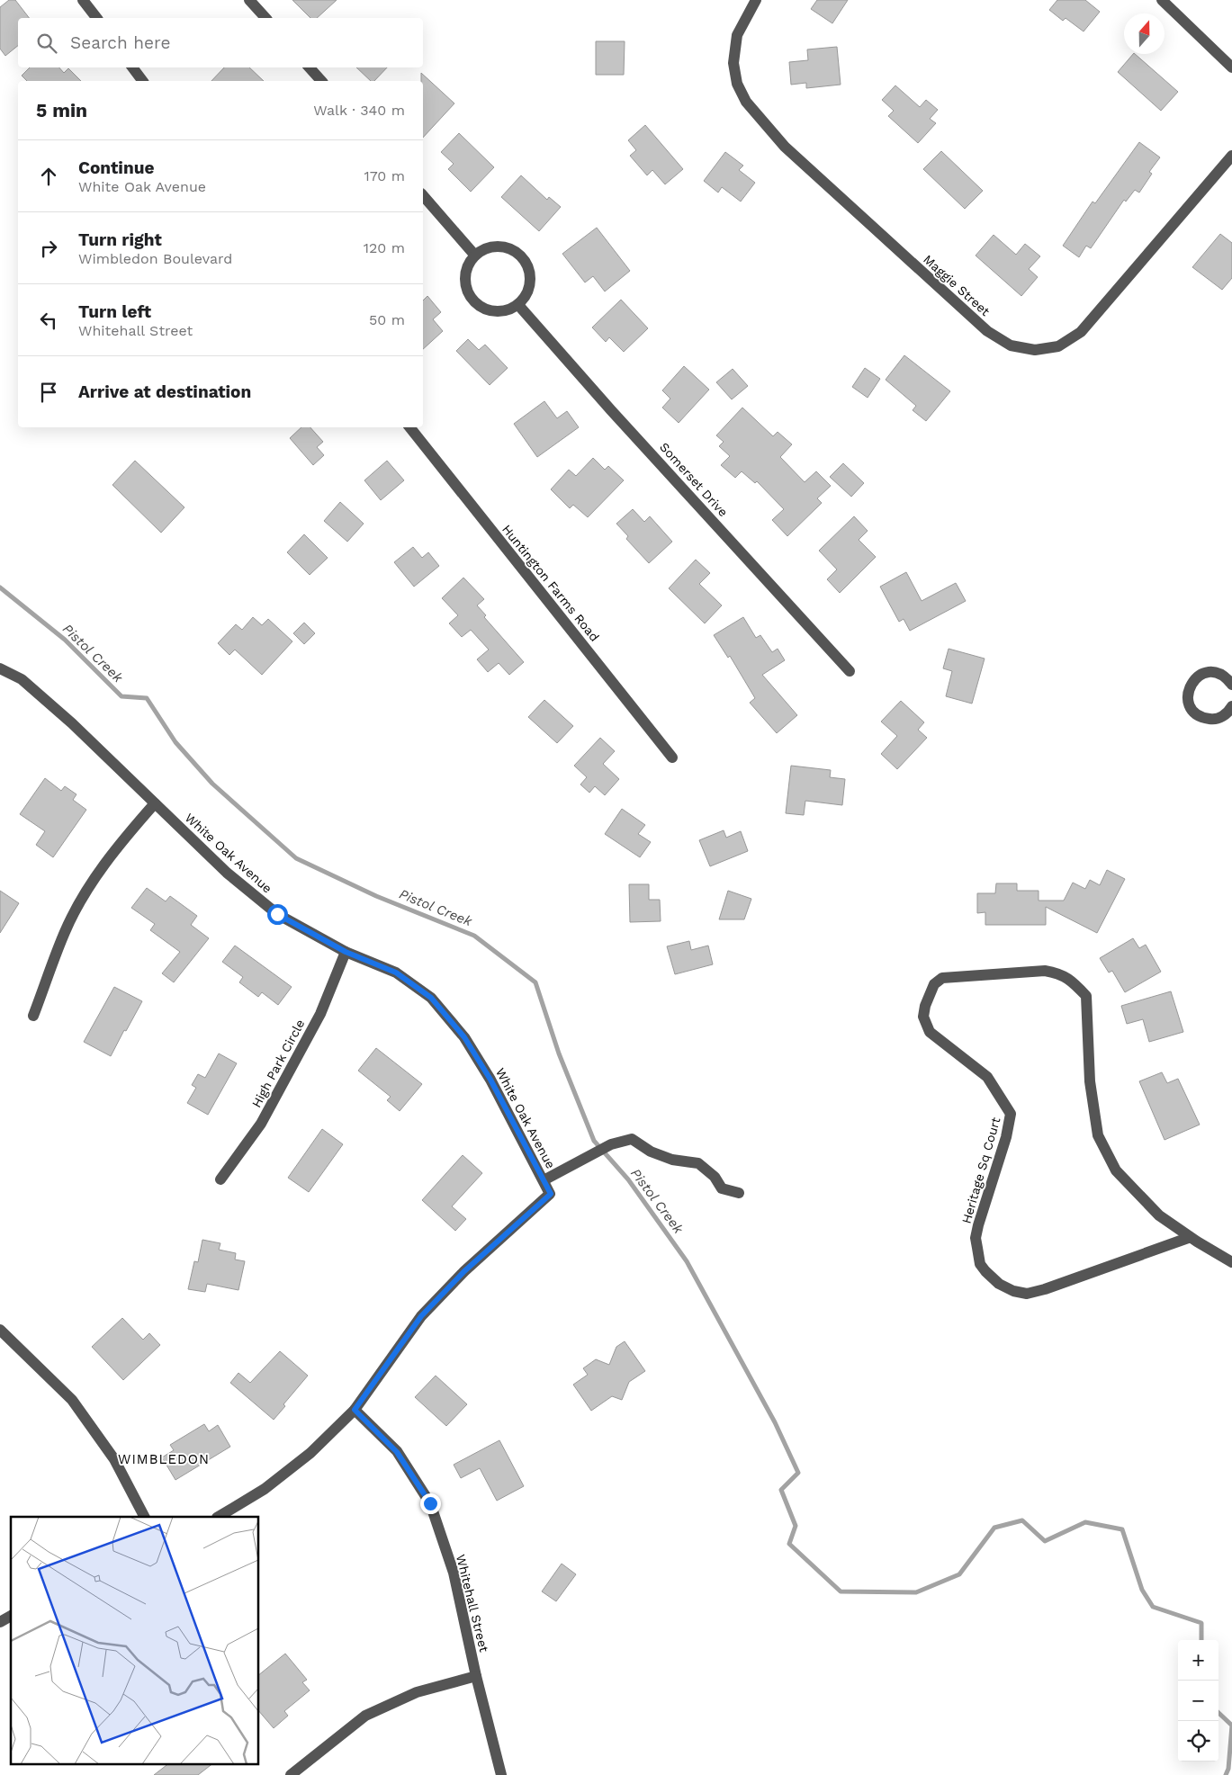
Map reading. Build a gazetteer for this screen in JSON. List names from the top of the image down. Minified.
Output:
{"streets":{"street":["Maggie Street","Somerset Drive","Huntington Farms Road","White Oak Avenue","High Park Circle","Heritage Sq Court","Whitehall Street"]},"crossings":[["White Oak Avenue","High Park Circle"],["White Oak Avenue","Whitehall Street"]],"districts":["WIMBLEDON"],"water":["Pistol Creek"],"north":"top","page":{"search":"Search here","heading":["5 min","Walk · 340 m"],"list":[["Continue","White Oak Avenue","170 m"],["Turn right","Wimbledon Boulevard","120 m"],["Turn left","Whitehall Street","50 m"],"Arrive at destination"],"map_buttons":["+","−"]}}
